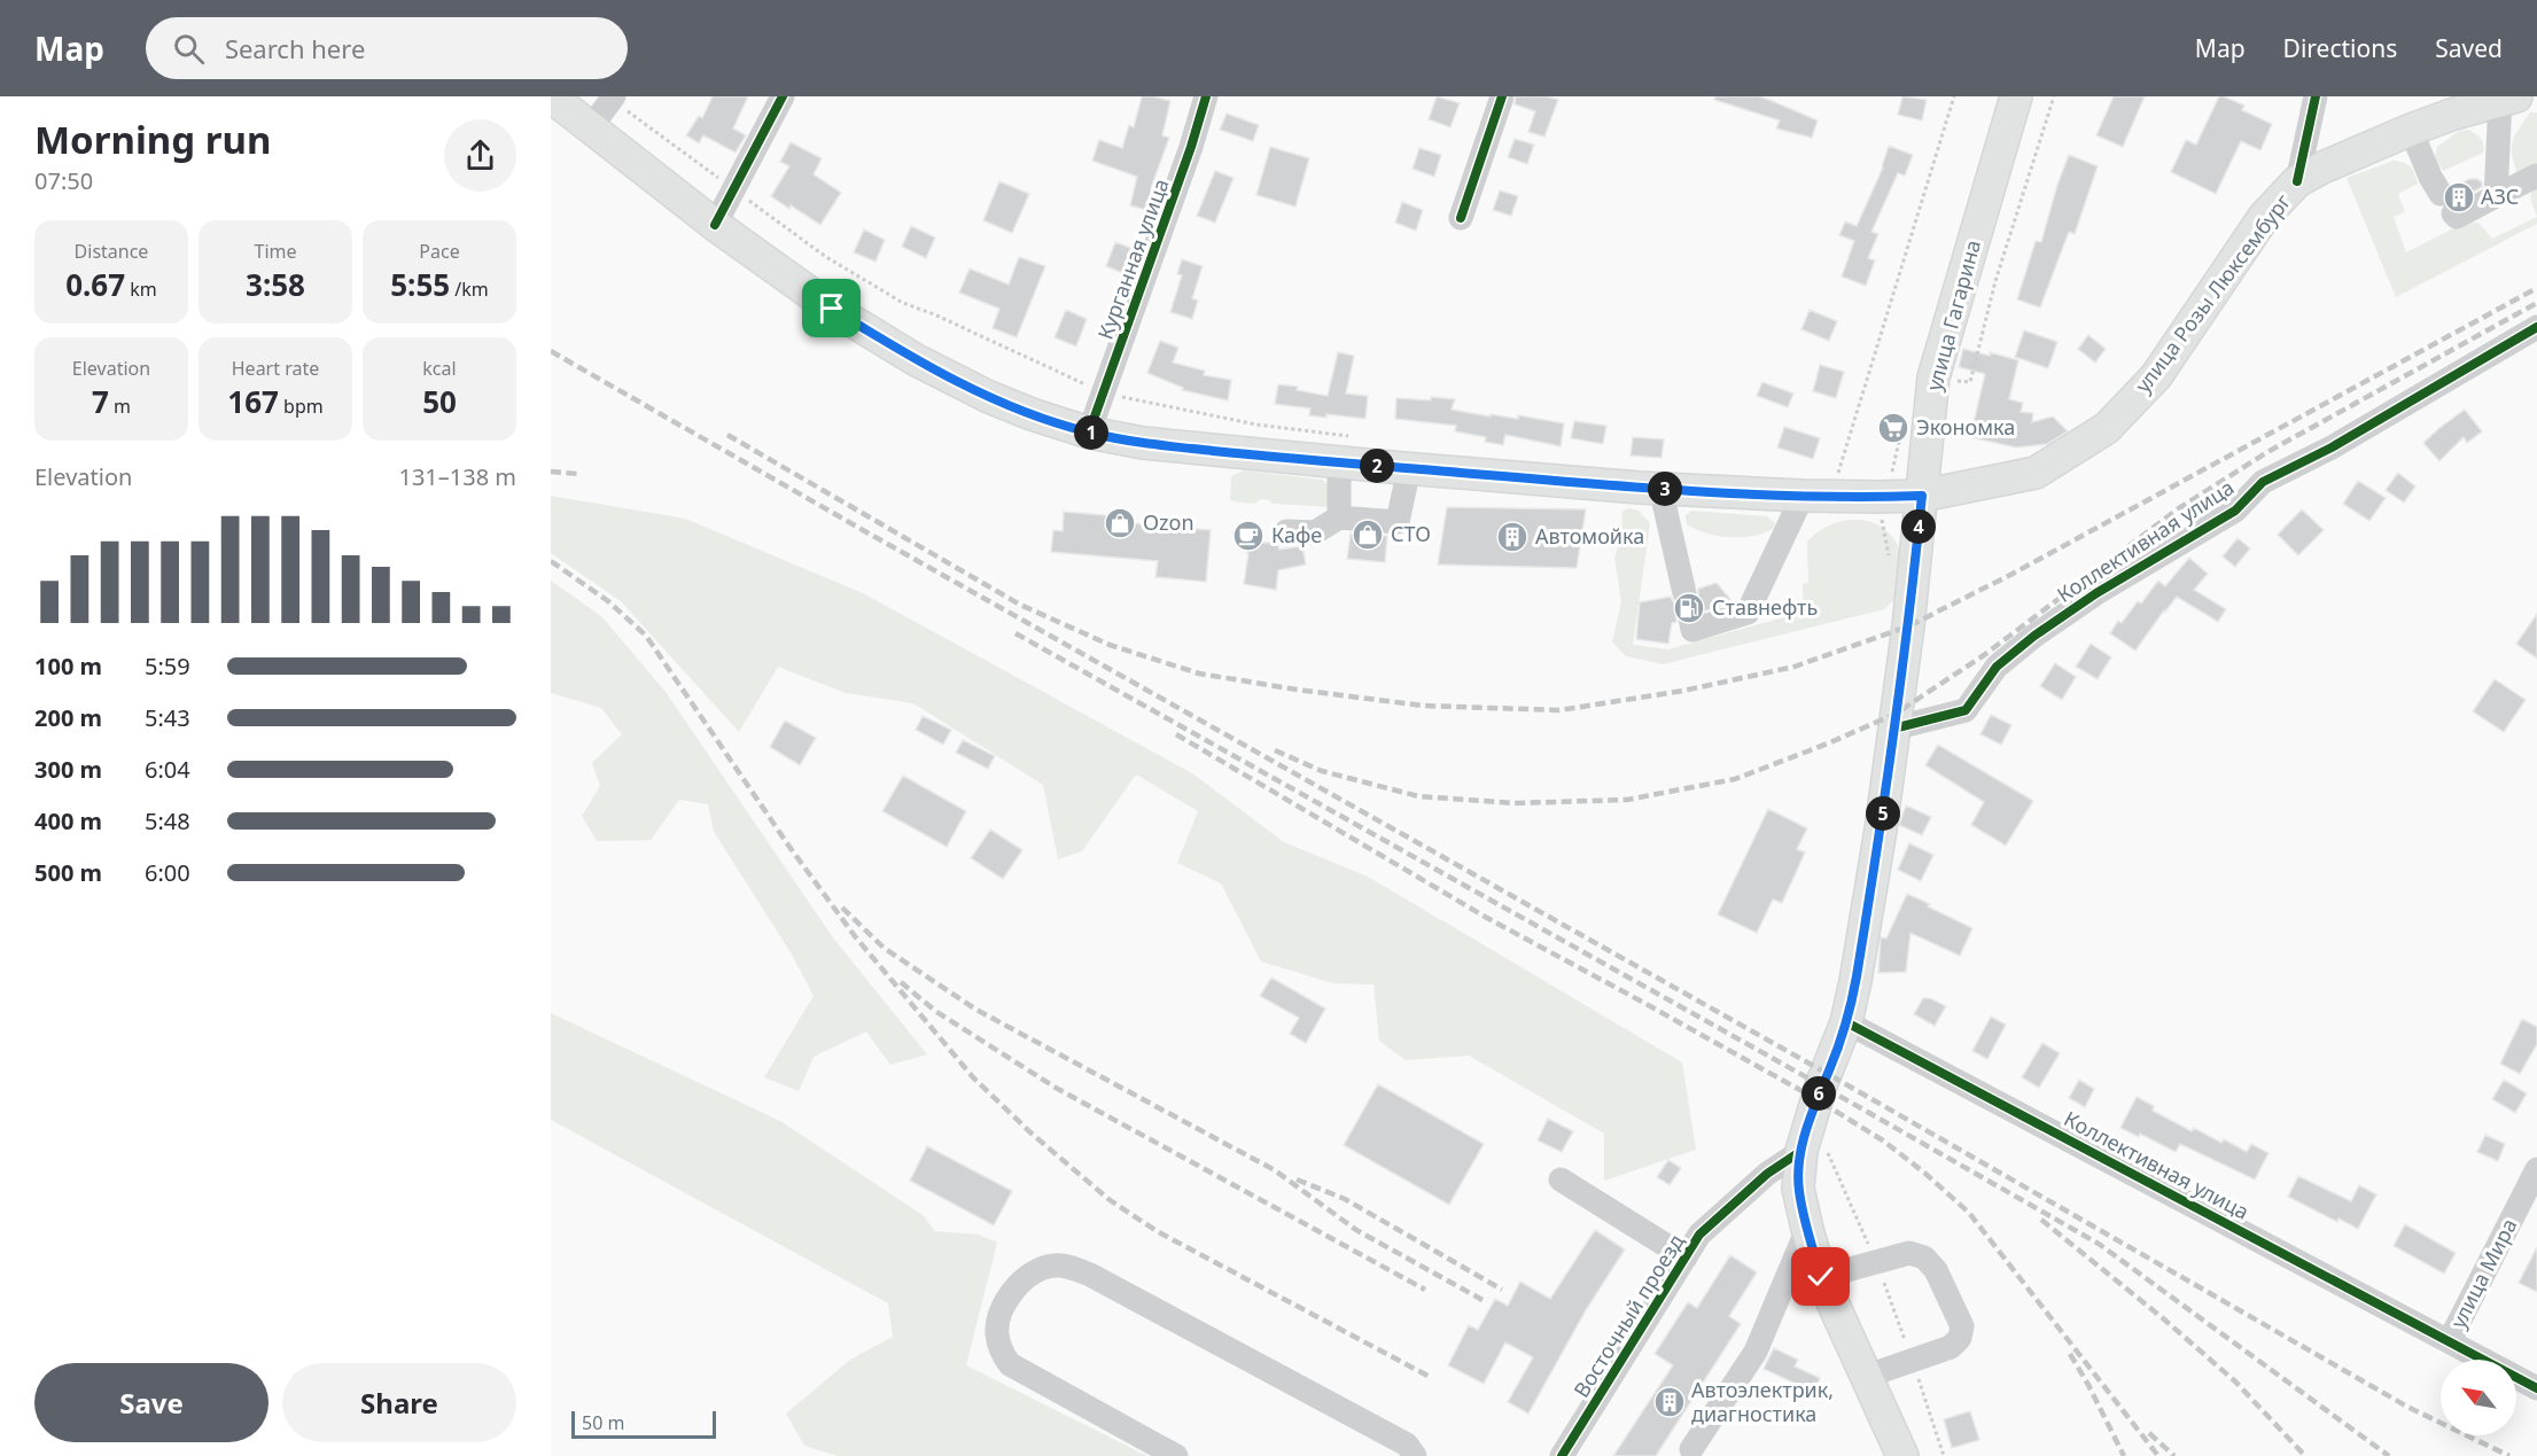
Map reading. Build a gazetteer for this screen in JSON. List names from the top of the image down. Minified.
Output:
{"streets":{"main road":["улица Розы Люксембург","улица Гагарина"],"street":["Курганная улица","Коллективная улица","улица Мира","Восточный проезд"]},"crossings":[["Курганная улица","улица Розы Люксембург"],["улица Розы Люксембург","улица Гагарина"],["улица Гагарина","Коллективная улица"],["улица Гагарина","Восточный проезд"],["Коллективная улица","улица Мира"]],"places":{"building":["АЗС","Автомойка","Автоэлектрик, диагностика"],"supermarket":["Экономка"],"shop":["Ozon","СТО"],"cafe":["Кафе"],"fuel station":["Ставнефть"]},"scale_bar":"50 m","north":"top left","page":{"header":"Map","search":"Search here","nav":["Map","Directions","Saved"],"heading":["Morning run","07:50"],"stats":[["Distance","0.67 km"],["Time","3:58"],["Pace","5:55 /km"],["Elevation","7 m"],["Heart rate","167 bpm"],["kcal","50"]],"pins":["1","2","3","4","5","6"],"chart":["Elevation","131–138 m"],"list":[{"name":"100 m","note":"5:59"},{"name":"200 m","note":"5:43"},{"name":"300 m","note":"6:04"},{"name":"400 m","note":"5:48"},{"name":"500 m","note":"6:00"}],"buttons":["Save","Share"],"scale":"50 m"}}
